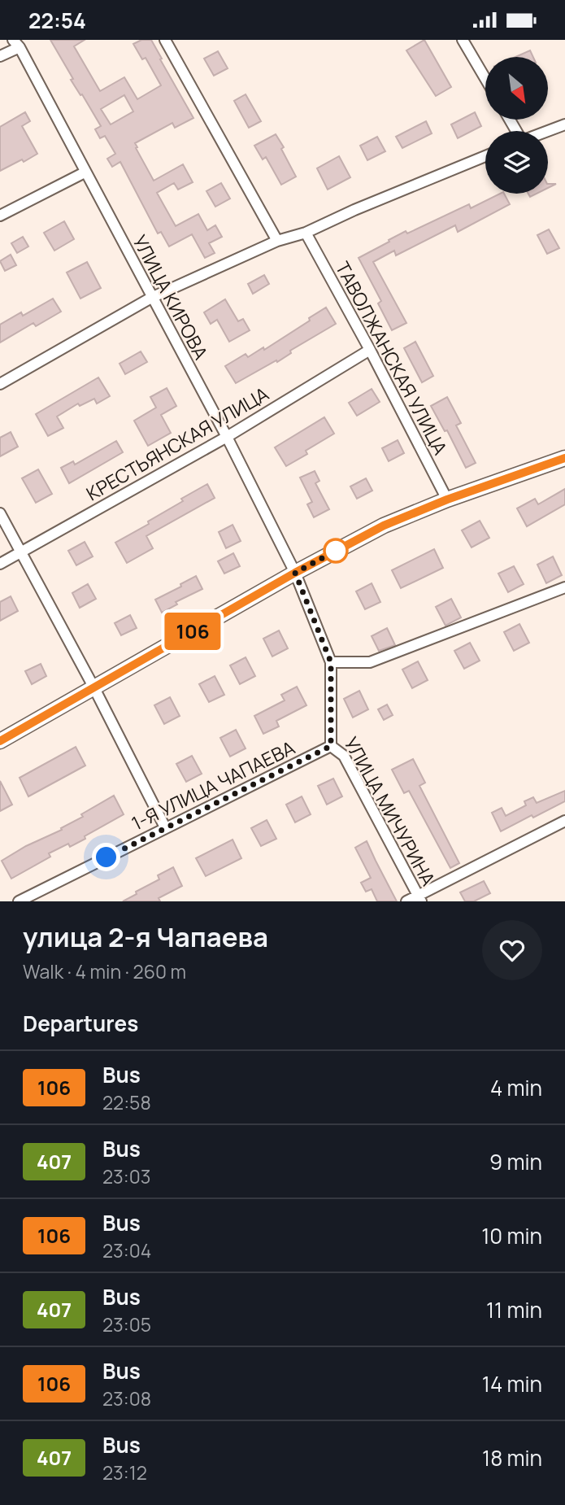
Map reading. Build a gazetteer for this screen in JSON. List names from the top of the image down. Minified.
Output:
{"streets":{"street":["УЛИЦА КИРОВА","ТАВОЛЖАНСКАЯ УЛИЦА","КРЕСТЬЯНСКАЯ УЛИЦА","1-Я УЛИЦА ЧАПАЕВА","УЛИЦА МИЧУРИНА"]},"crossings":[["УЛИЦА КИРОВА","КРЕСТЬЯНСКАЯ УЛИЦА"],["УЛИЦА КИРОВА","УЛИЦА МИЧУРИНА"],["ТАВОЛЖАНСКАЯ УЛИЦА","КРЕСТЬЯНСКАЯ УЛИЦА"],["1-Я УЛИЦА ЧАПАЕВА","УЛИЦА МИЧУРИНА"]],"lines":["bus line 106"],"north":"bottom right","page":{"status":"22:54","on_map":"106","heading":[["улица 2-я Чапаева","Walk · 4 min · 260 m"],"Departures"],"list":[{"mark":"106","name":"Bus","note":"22:58","value":"4 min"},{"mark":"407","name":"Bus","note":"23:03","value":"9 min"},{"mark":"106","name":"Bus","note":"23:04","value":"10 min"},{"mark":"407","name":"Bus","note":"23:05","value":"11 min"},{"mark":"106","name":"Bus","note":"23:08","value":"14 min"},{"mark":"407","name":"Bus","note":"23:12","value":"18 min"}]}}
